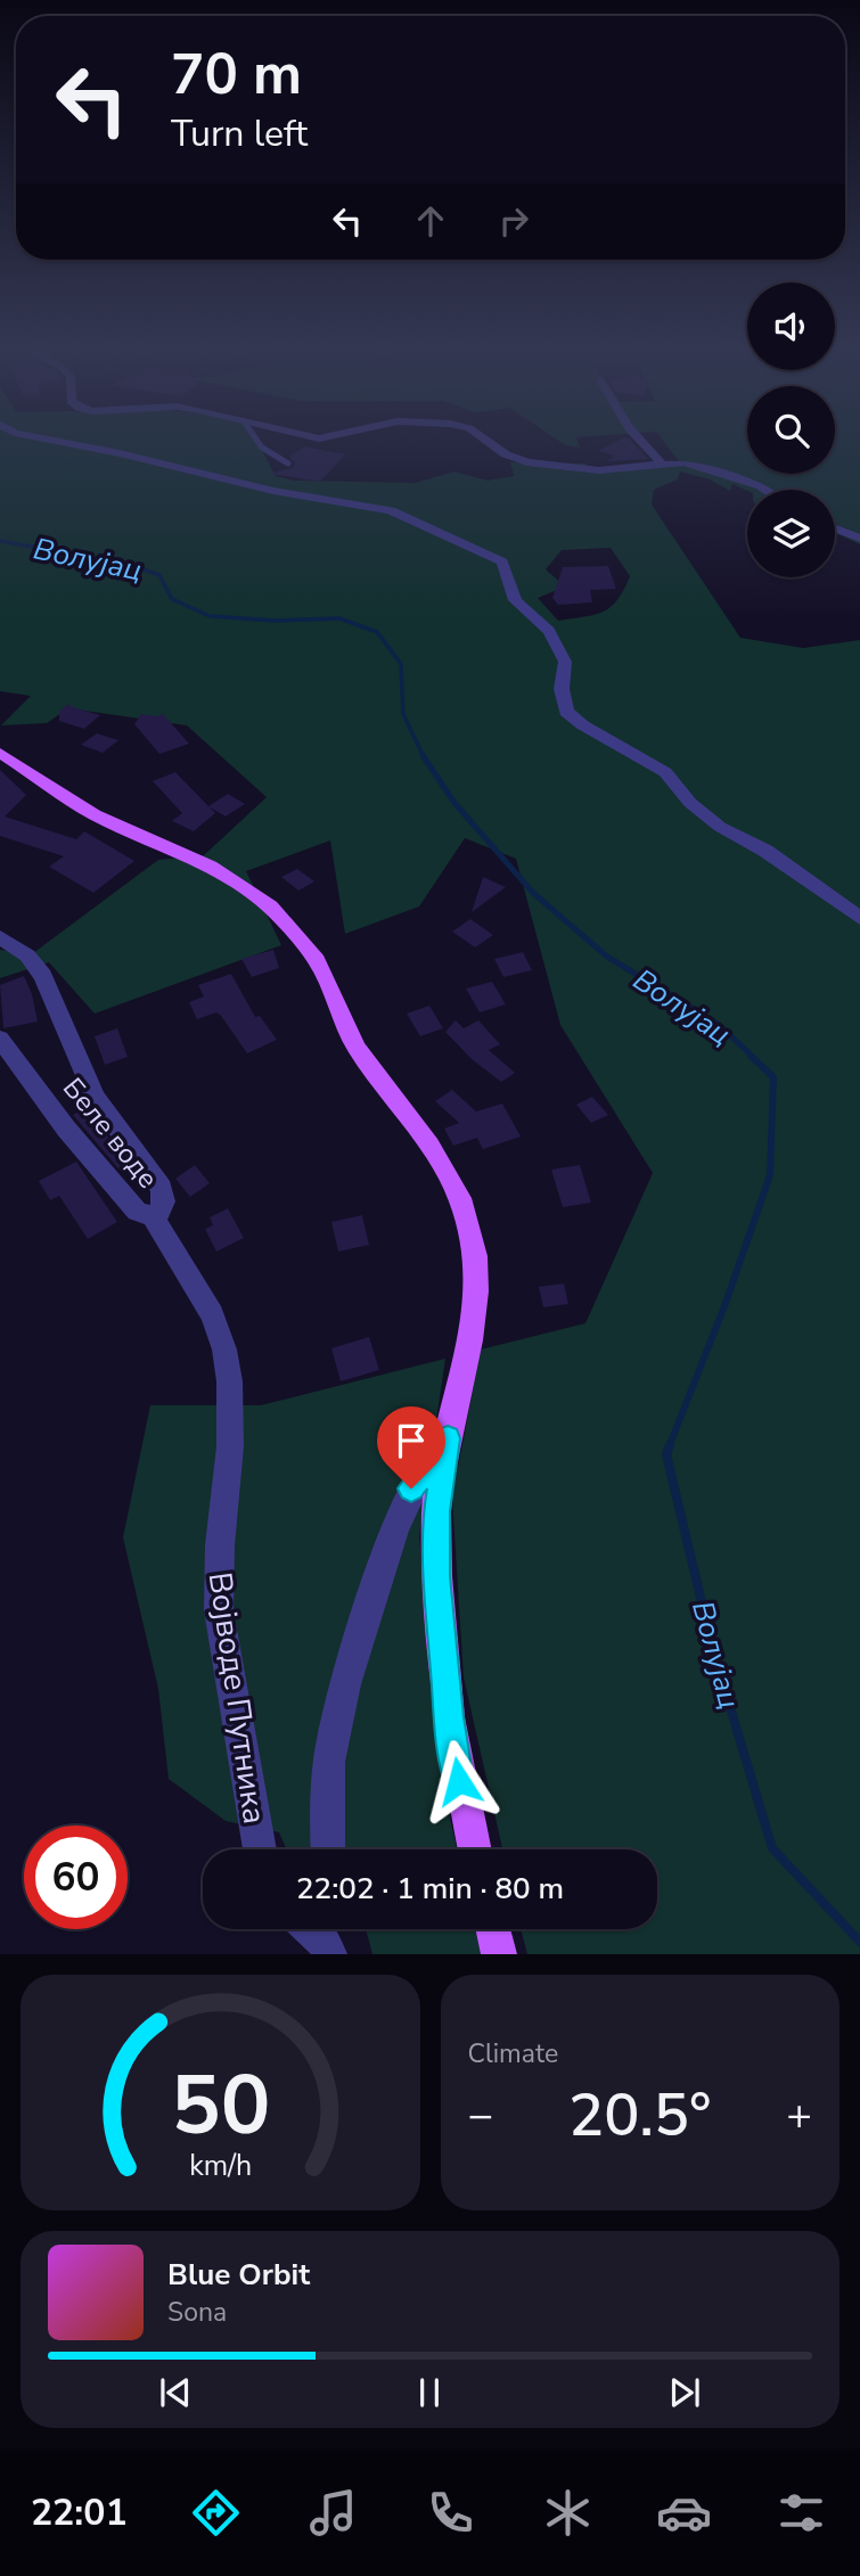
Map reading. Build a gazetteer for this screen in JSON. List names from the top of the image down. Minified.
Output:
{"streets":{"street":["Беле воде","Војводе Путника"]},"crossings":[["Беле воде","Војводе Путника"]],"water":["Волујац"],"page":{"turn":["70 m","Turn left"],"limit":"60","trip":"22:02 · 1 min · 80 m","tile":"Climate","heat":["−","20.5°","+"],"song":["Blue Orbit","Sona"],"tabs":"22:01","gauge":["50","km/h"]}}
